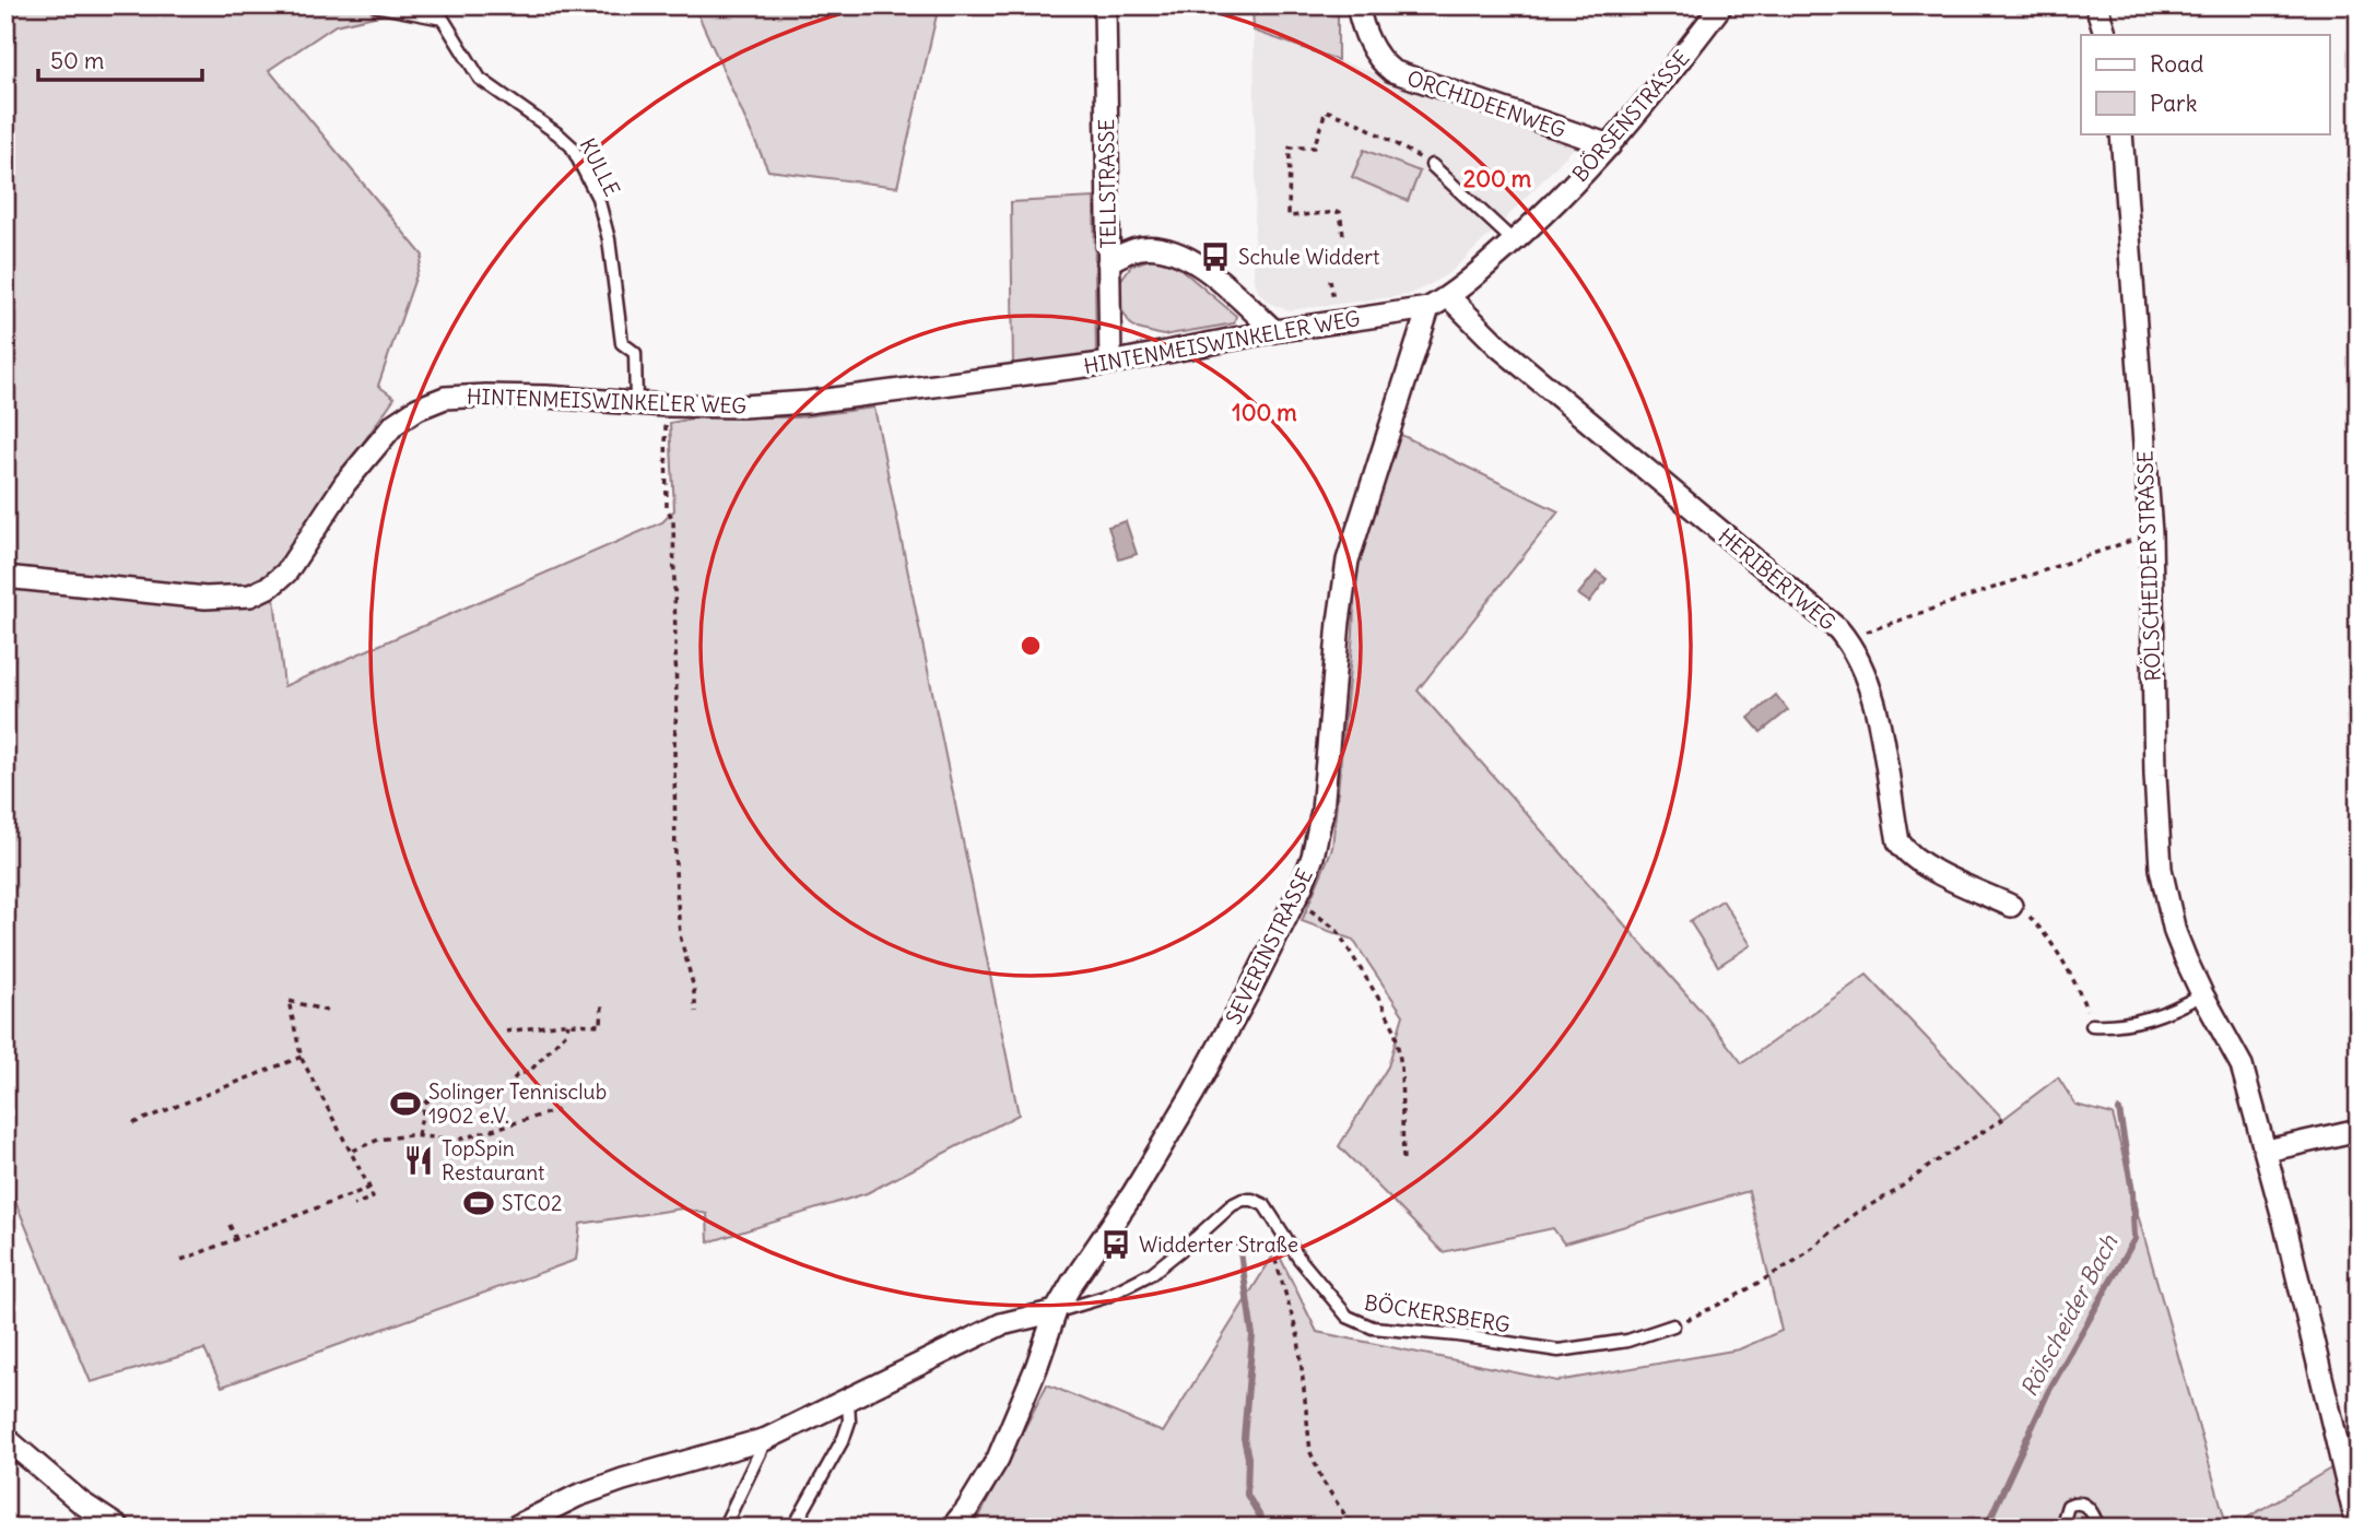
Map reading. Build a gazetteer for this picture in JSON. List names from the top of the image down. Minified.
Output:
{"streets":{"street":["ORCHIDEENWEG","BÖRSENSTRASSE","TELLSTRASSE","HINTENMEISWINKELER WEG","RÖLSCHEIDER STRASSE","HERIBERTWEG","SEVERINSTRASSE"],"lane":["KULLE","BÖCKERSBERG"]},"crossings":[["ORCHIDEENWEG","BÖRSENSTRASSE"],["BÖRSENSTRASSE","HINTENMEISWINKELER WEG"],["BÖRSENSTRASSE","HERIBERTWEG"],["BÖRSENSTRASSE","SEVERINSTRASSE"],["KULLE","HINTENMEISWINKELER WEG"],["TELLSTRASSE","HINTENMEISWINKELER WEG"],["HINTENMEISWINKELER WEG","SEVERINSTRASSE"],["SEVERINSTRASSE","BÖCKERSBERG"]],"water":["Rölscheider Bach"],"places":{"bus stop":["Schule Widdert","Widderter Straße"],"sports":["Solinger Tennisclub 1902 e.V.","STC02"],"restaurant":["TopSpin Restaurant"]},"legend":["Road","Park"],"scale_bar":"50 m","rings":["200 m","100 m"]}
